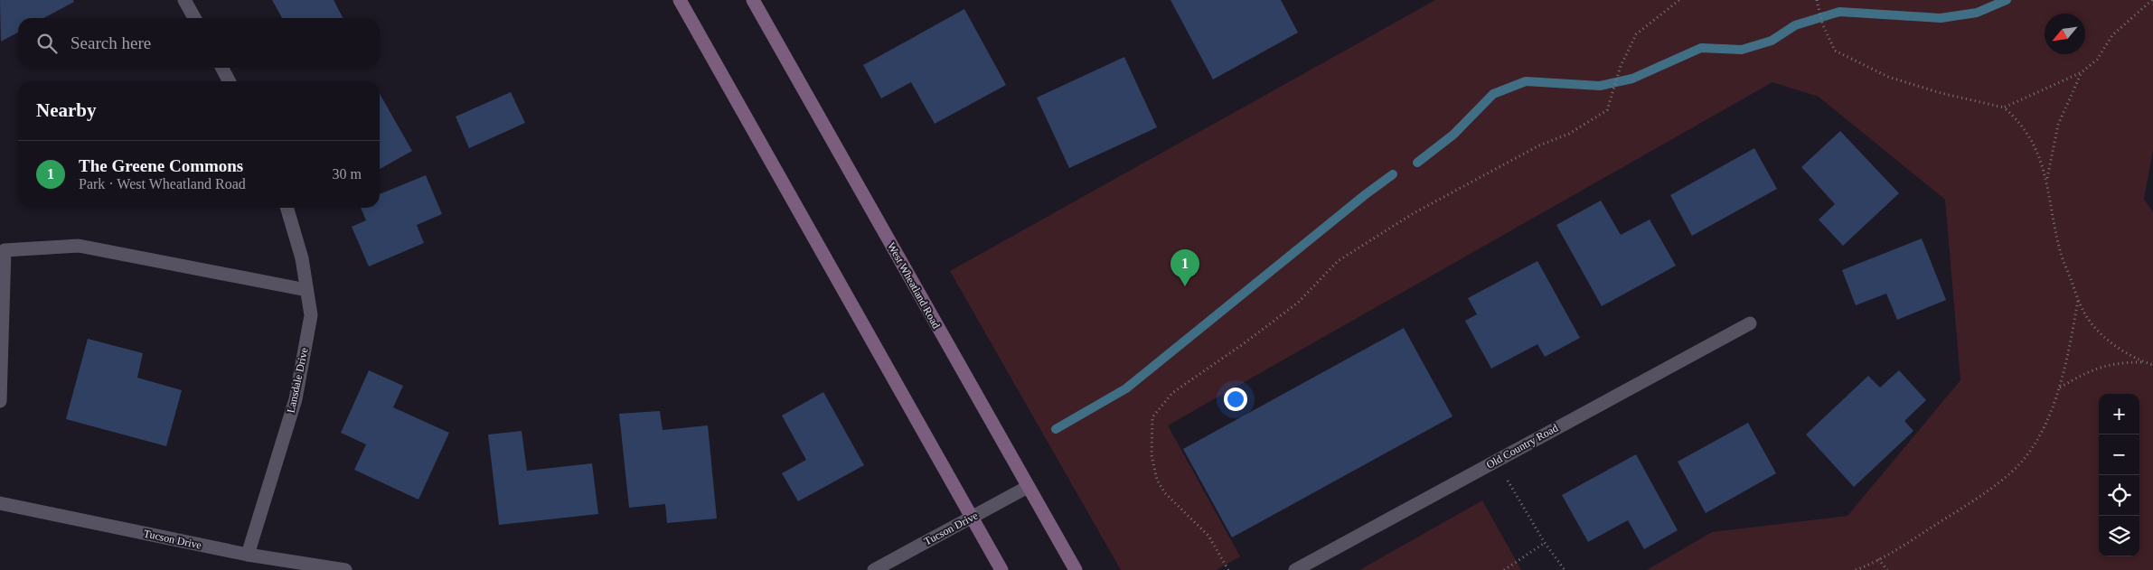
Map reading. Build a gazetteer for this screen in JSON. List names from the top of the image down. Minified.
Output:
{"streets":{"main road":["West Wheatland Road"],"street":["Lansdale Drive","Old Country Road","Tucson Drive"]},"crossings":[["West Wheatland Road","Tucson Drive"],["Lansdale Drive","Tucson Drive"]],"north":"bottom left","page":{"search":"Search here","heading":"Nearby","list":[{"mark":"1","name":"The Greene Commons","note":"Park · West Wheatland Road","value":"30 m"}],"pins":"1","map_buttons":["+","−"]}}
